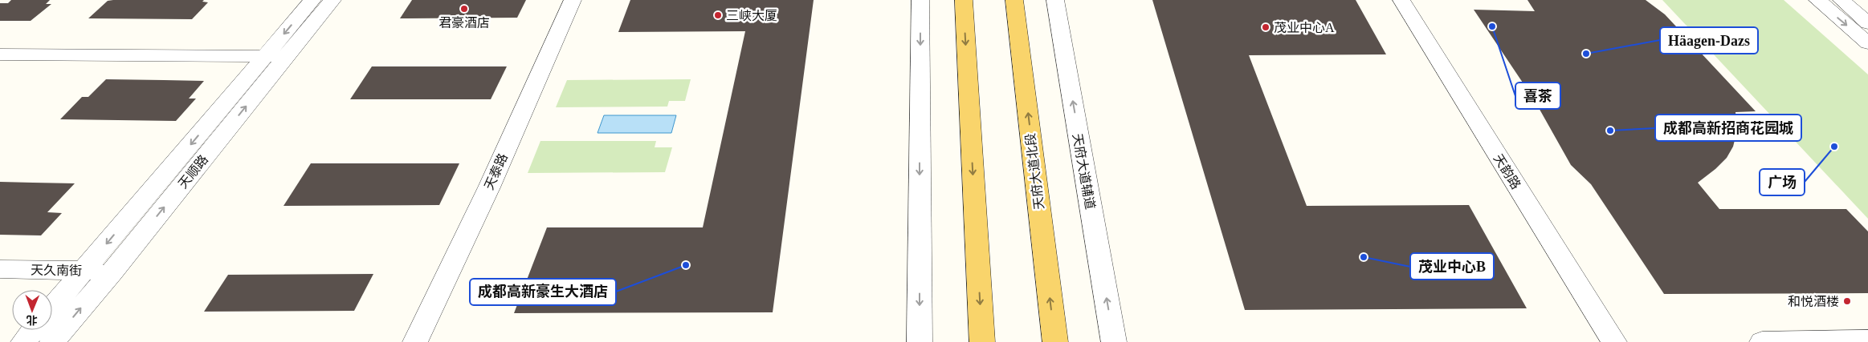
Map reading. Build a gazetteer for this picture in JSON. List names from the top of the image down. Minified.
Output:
{"streets":{"main road":["天府大道北段"],"street":["天顺路","天泰路","天府大道辅道","天韵路","天久南街"]},"crossings":[["天顺路","天久南街"]],"places":["君豪酒店","三峡大厦","喜茶","茂业中心A","Häagen-Dazs","成都高新招商花园城","广场","茂业中心B","成都高新豪生大酒店","和悦酒楼"],"north":"bottom"}
